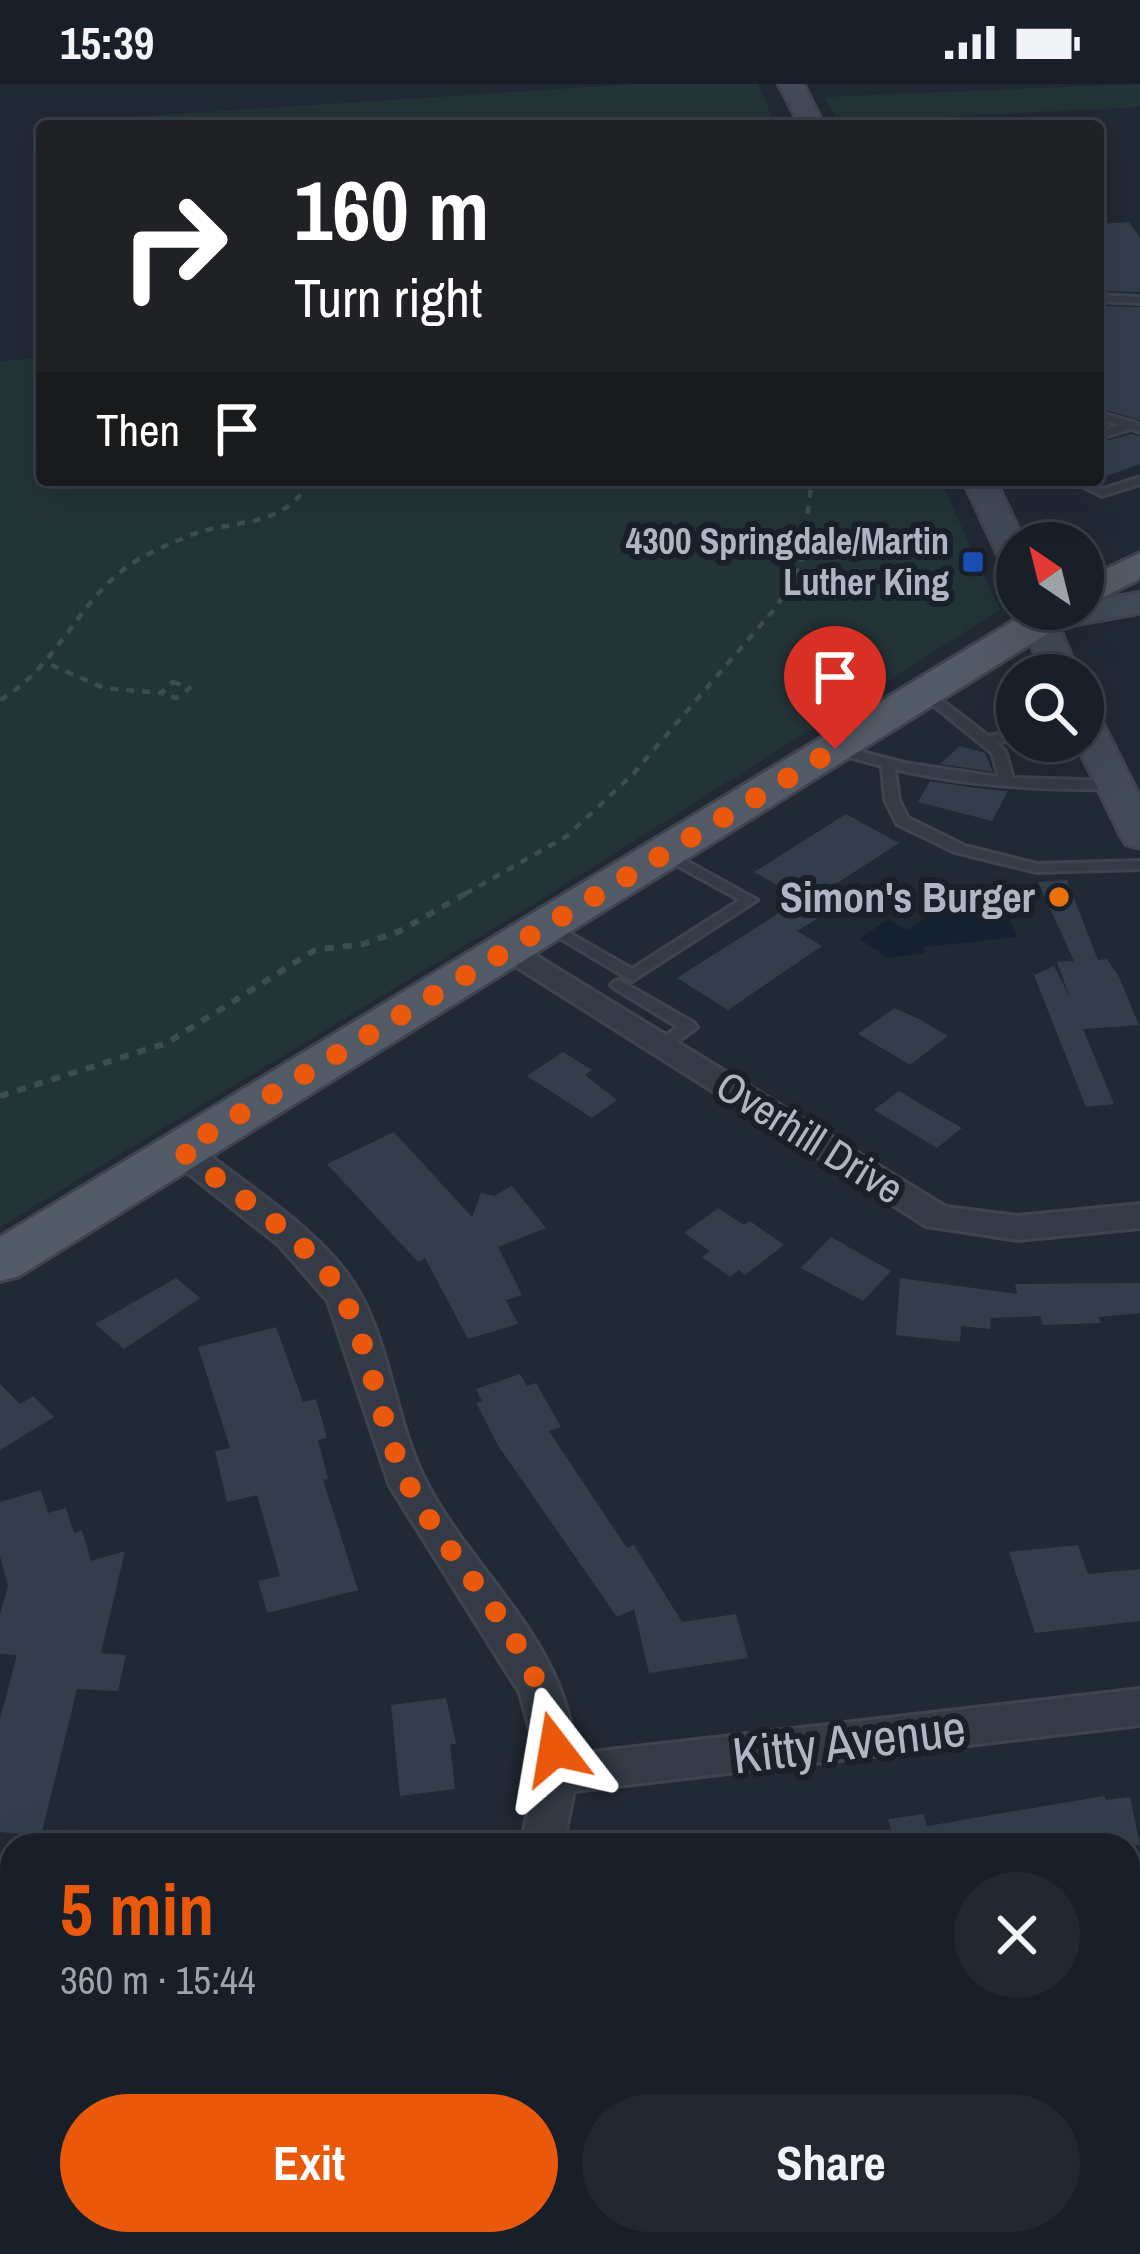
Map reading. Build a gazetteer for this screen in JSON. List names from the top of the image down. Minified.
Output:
{"streets":{"street":["Overhill Drive","Kitty Avenue"]},"places":{"transit":["4300 Springdale/Martin Luther King"],"other":["Simon's Burger"]},"north":"top left","page":{"status":"15:39","turn":["160 m","Turn right"],"then":"Then","heading":["5 min","360 m · 15:44"],"buttons":["Exit","Share"]}}
